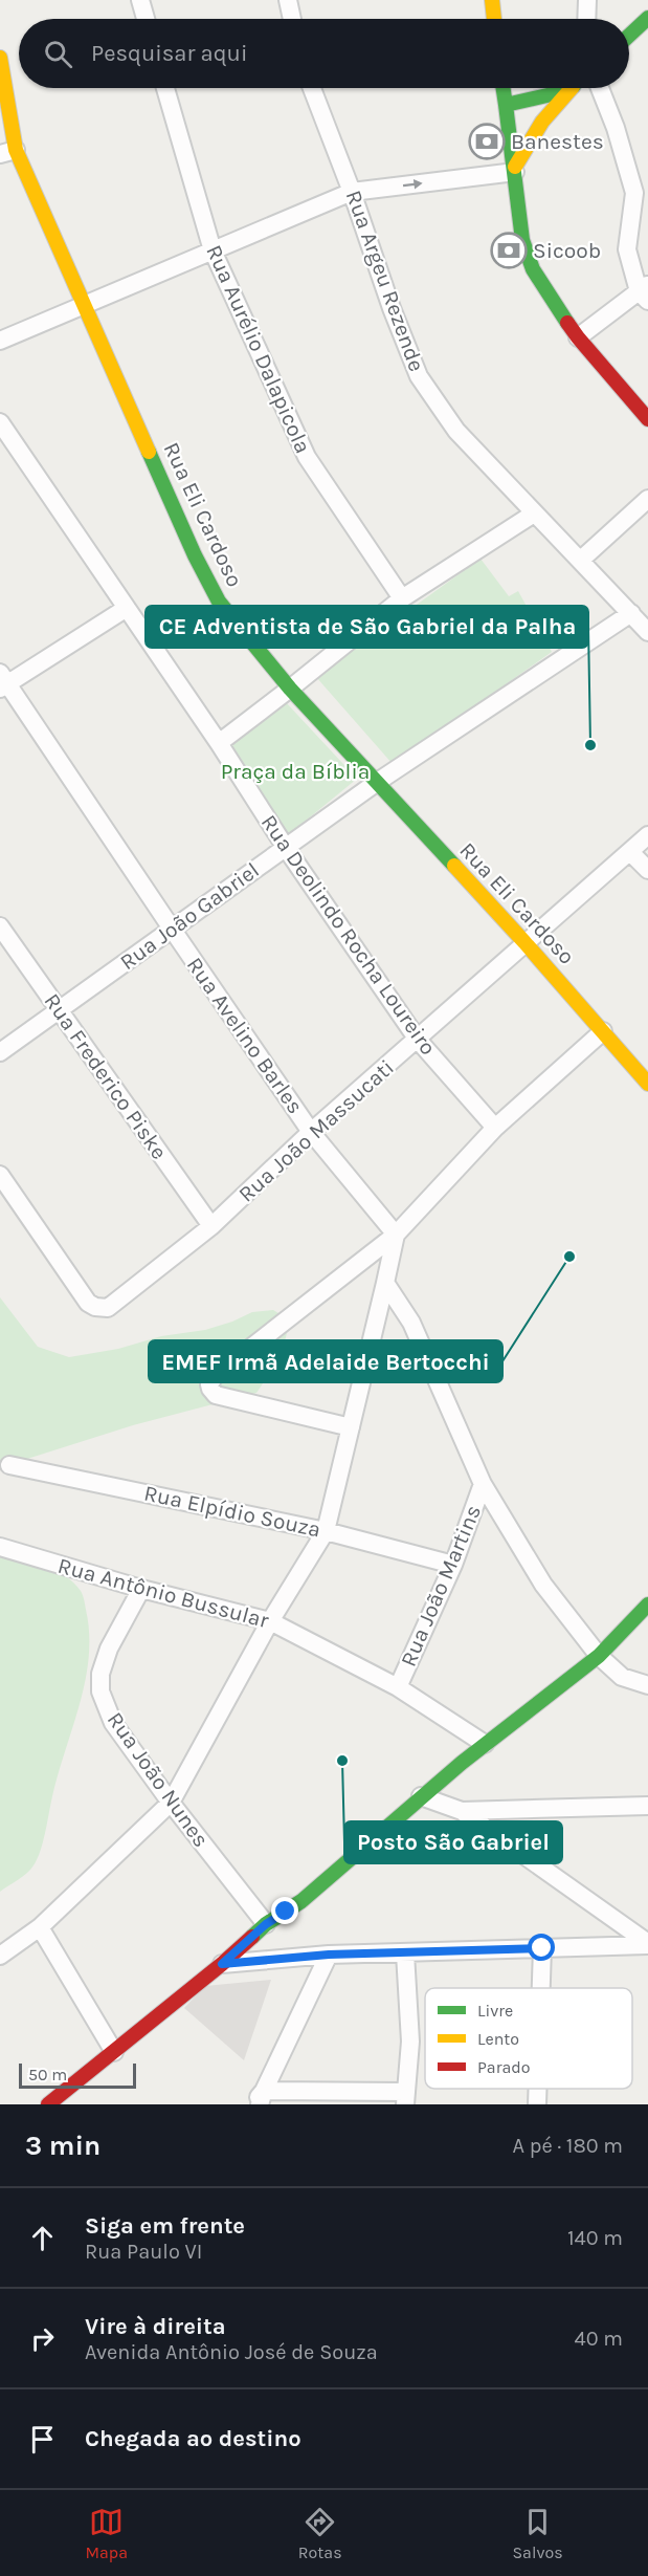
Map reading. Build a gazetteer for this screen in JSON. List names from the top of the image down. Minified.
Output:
{"streets":{"main road":["Rua Eli Cardoso"],"street":["Rua Argeu Rezende","Rua Aurélio Dalapicola","Rua João Gabriel","Rua Deolindo Rocha Loureiro","Rua Avelino Barles","Rua Frederico Piske","Rua João Massucati","Rua Elpídio Souza","Rua João Martins","Rua Antônio Bussular","Rua João Nunes"]},"crossings":[["Rua Argeu Rezende","Rua João Gabriel"],["Rua Eli Cardoso","Rua João Gabriel"],["Rua Eli Cardoso","Rua João Massucati"],["Rua João Gabriel","Rua Deolindo Rocha Loureiro"],["Rua João Gabriel","Rua Avelino Barles"],["Rua João Gabriel","Rua Frederico Piske"],["Rua Deolindo Rocha Loureiro","Rua João Massucati"],["Rua Avelino Barles","Rua João Massucati"],["Rua Frederico Piske","Rua João Massucati"],["Rua Elpídio Souza","Rua João Martins"],["Rua João Martins","Rua Antônio Bussular"],["Rua Antônio Bussular","Rua João Nunes"]],"parks":["Praça da Bíblia"],"places":{"bank":["Banestes","Sicoob"],"other":["CE Adventista de São Gabriel da Palha","EMEF Irmã Adelaide Bertocchi","Posto São Gabriel"]},"legend":["Livre","Lento","Parado"],"scale_bar":"50 m","page":{"search":"Pesquisar aqui","scale":"50 m","heading":["3 min","A pé · 180 m"],"list":[["Siga em frente","Rua Paulo VI","140 m"],["Vire à direita","Avenida Antônio José de Souza","40 m"],"Chegada ao destino"],"nav":["Mapa","Rotas","Salvos"]}}
